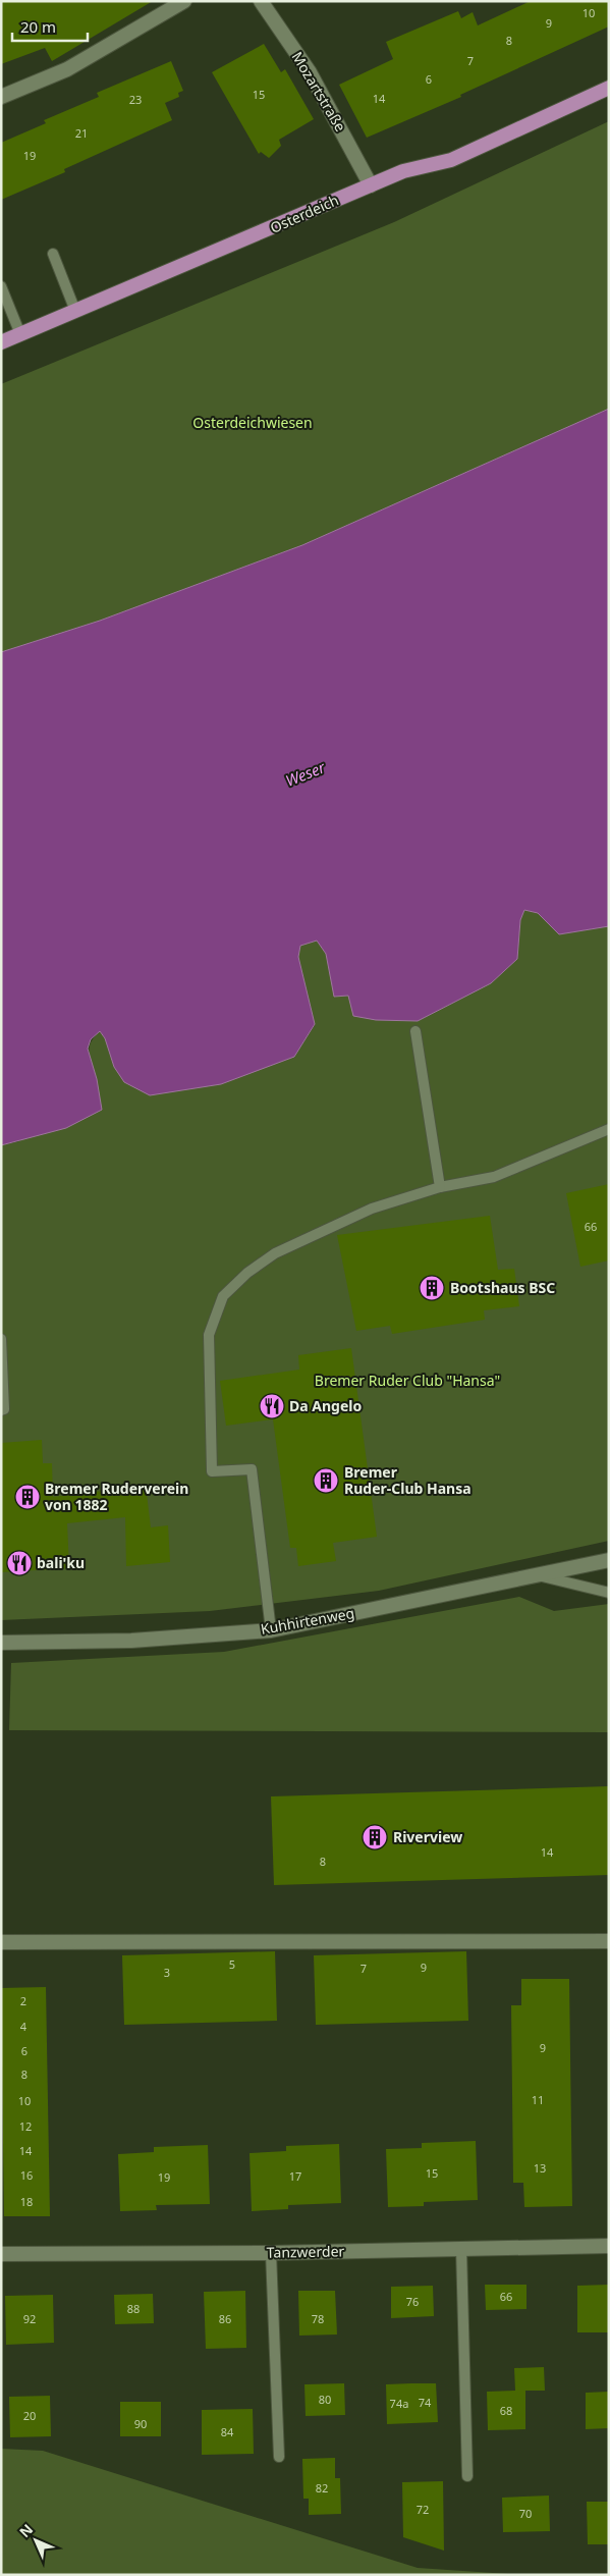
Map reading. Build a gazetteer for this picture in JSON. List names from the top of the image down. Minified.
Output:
{"streets":{"main road":["Osterdeich"],"street":["Mozartstraße","Kuhhirtenweg","Tanzwerder"]},"crossings":[["Mozartstraße","Osterdeich"]],"water":["Weser"],"parks":["Osterdeichwiesen","Bremer Ruder Club \"Hansa\""],"places":{"building":["Bootshaus BSC","Bremer Ruder-Club Hansa","Bremer Ruderverein von 1882","Riverview"],"restaurant":["Da Angelo","bali'ku"]},"house_numbers":["10","9","8","7","6","15","14","23","21","19","66","14","8","5","9","7","3","2","4","9","6","8","11","10","12","14","13","15","16","17","19","18","66","76","88","92","86","78","80","74","74a","68","20","90","84","82","72","70"],"scale_bar":"20 m","north":"top left"}
